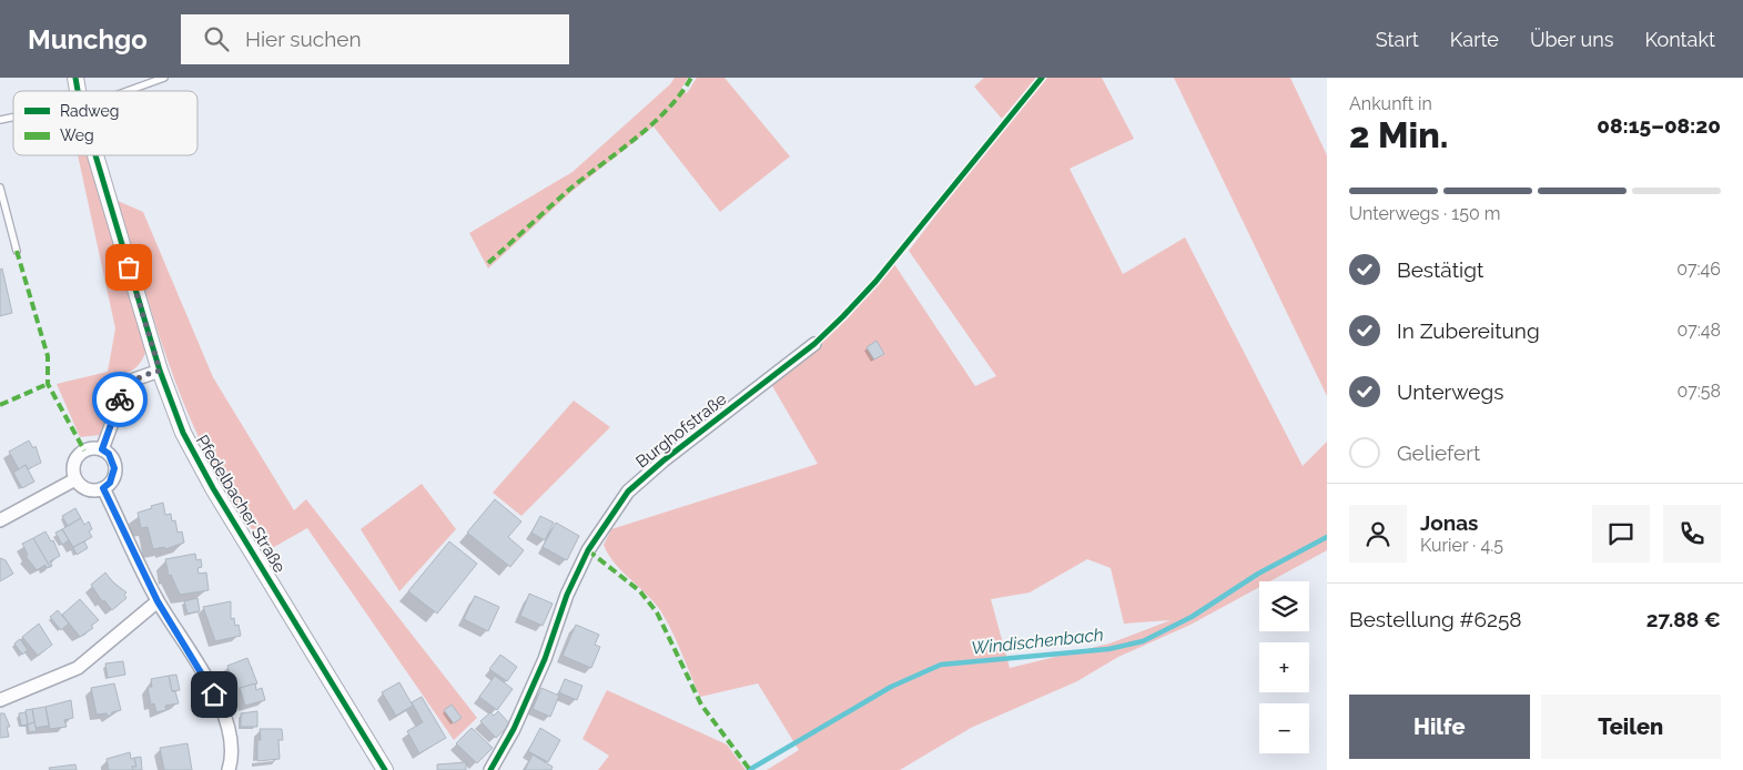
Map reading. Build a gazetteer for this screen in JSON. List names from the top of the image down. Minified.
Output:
{"streets":{"street":["Burghofstraße","Pfedelbacher Straße"]},"water":["Windischenbach"],"legend":["Radweg","Weg"],"page":{"header":"Munchgo","search":"Hier suchen","nav":["Start","Karte","Über uns","Kontakt"],"heading":["2 Min.","Ankunft in","08:15–08:20"],"panel":["Jonas","Kurier · 4.5","Bestellung #6258","27.88 €"],"bar":"Unterwegs · 150 m","list":[["Bestätigt","07:46"],["In Zubereitung","07:48"],["Unterwegs","07:58"],"Geliefert"],"map_buttons":["+","−"],"buttons":["Hilfe","Teilen"]}}
